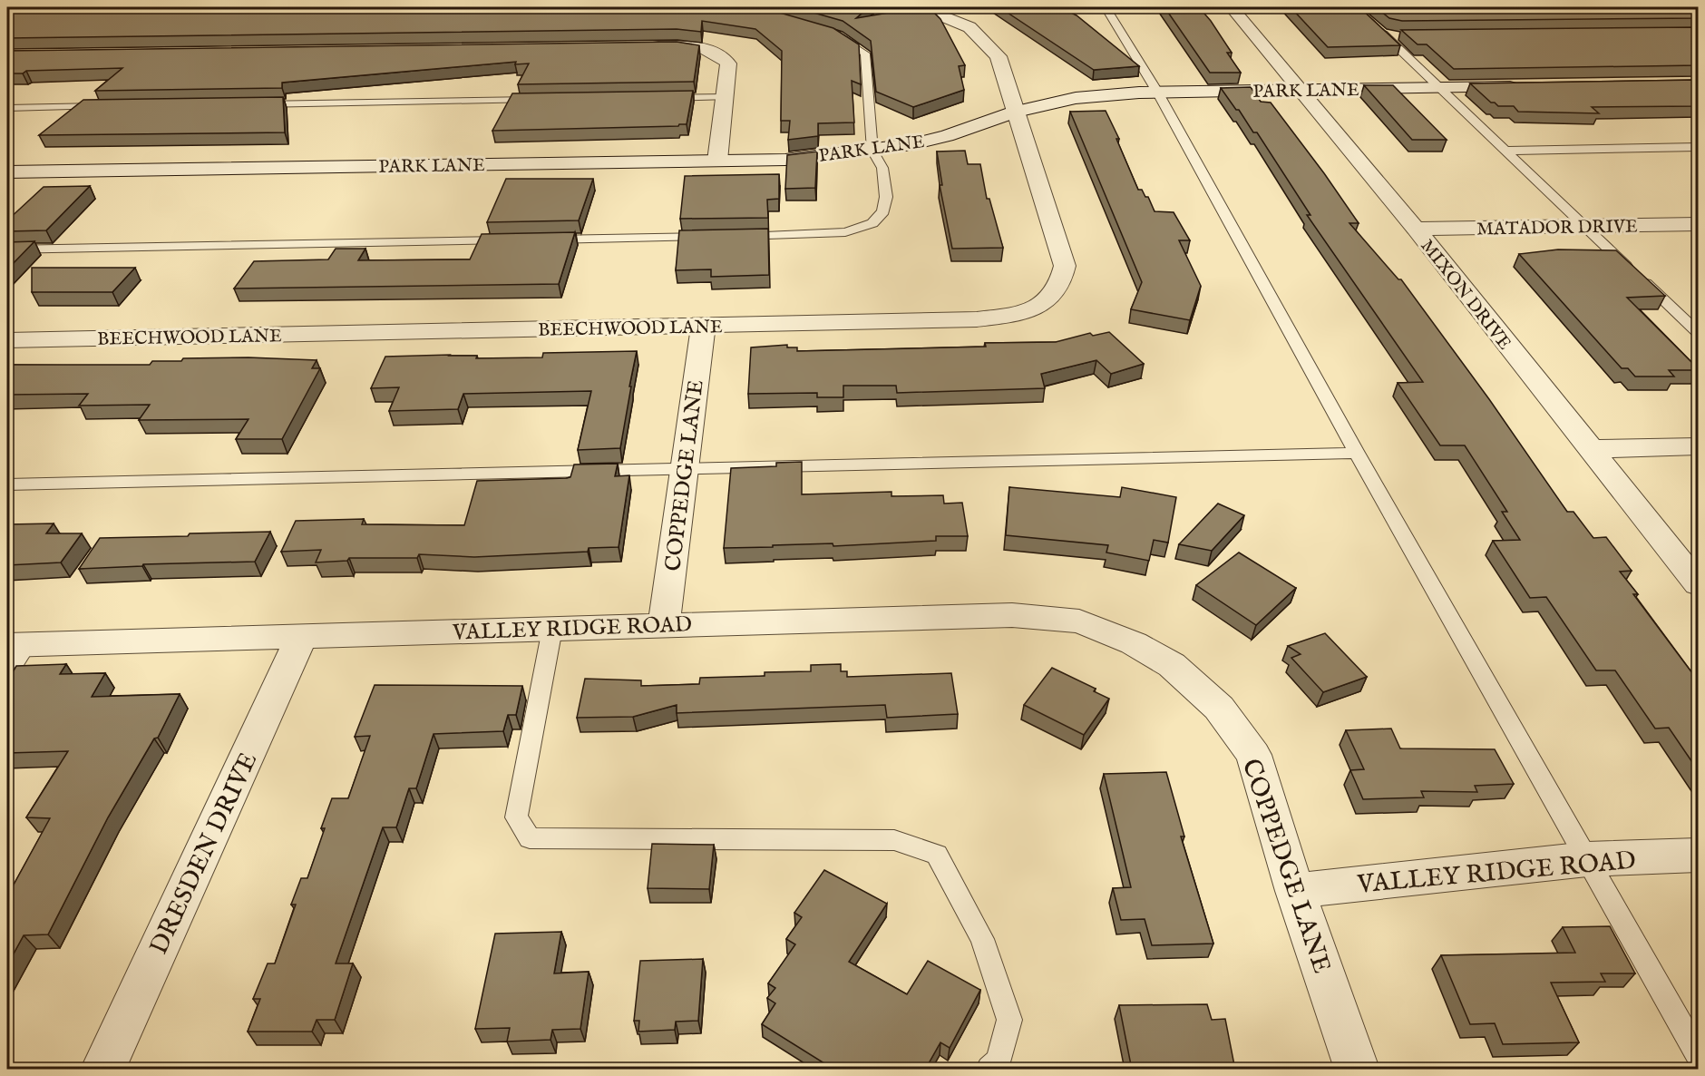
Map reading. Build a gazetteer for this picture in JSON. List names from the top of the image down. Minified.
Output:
{"streets":{"street":["PARK LANE","MATADOR DRIVE","MIXON DRIVE","BEECHWOOD LANE","COPPEDGE LANE","VALLEY RIDGE ROAD","DRESDEN DRIVE"]},"crossings":[["PARK LANE","MIXON DRIVE"],["PARK LANE","BEECHWOOD LANE"],["MATADOR DRIVE","MIXON DRIVE"],["BEECHWOOD LANE","COPPEDGE LANE"],["COPPEDGE LANE","VALLEY RIDGE ROAD"],["VALLEY RIDGE ROAD","DRESDEN DRIVE"]]}
